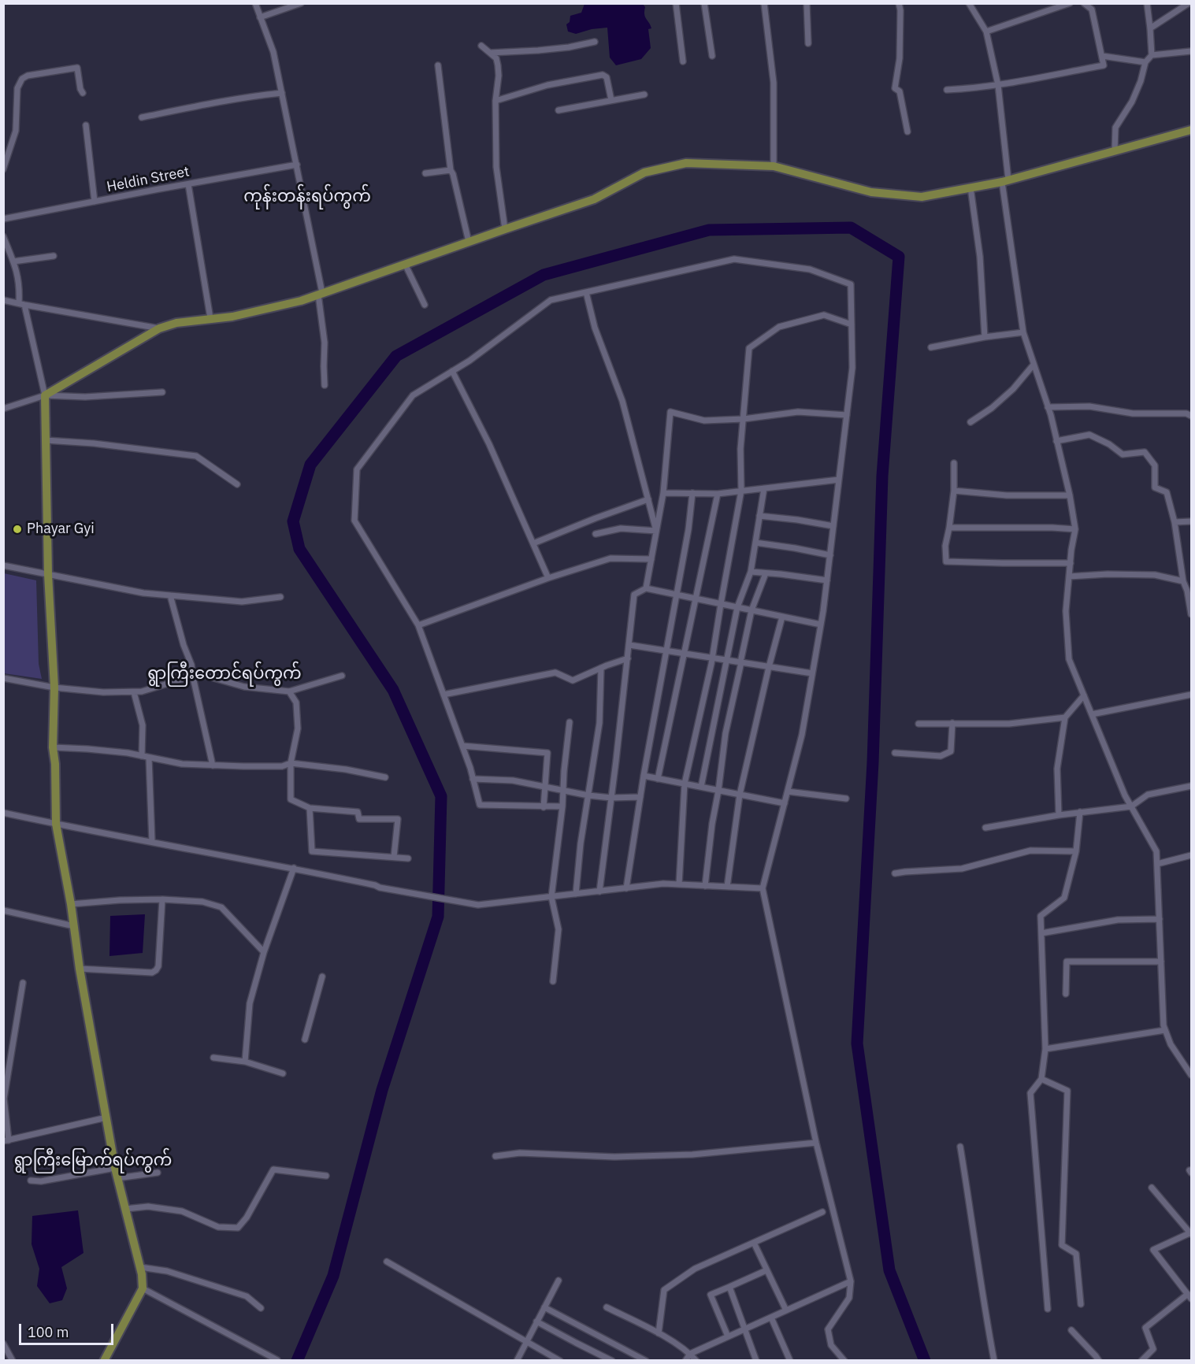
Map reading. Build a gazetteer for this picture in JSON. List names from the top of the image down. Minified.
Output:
{"streets":{"street":["Heldin Street"]},"districts":["ကုန်းတန်းရပ်ကွက်","ရွာကြီးတောင်ရပ်ကွက်","ရွာကြီးမြောက်ရပ်ကွက်"],"places":["Phayar Gyi"],"scale_bar":"100 m"}
